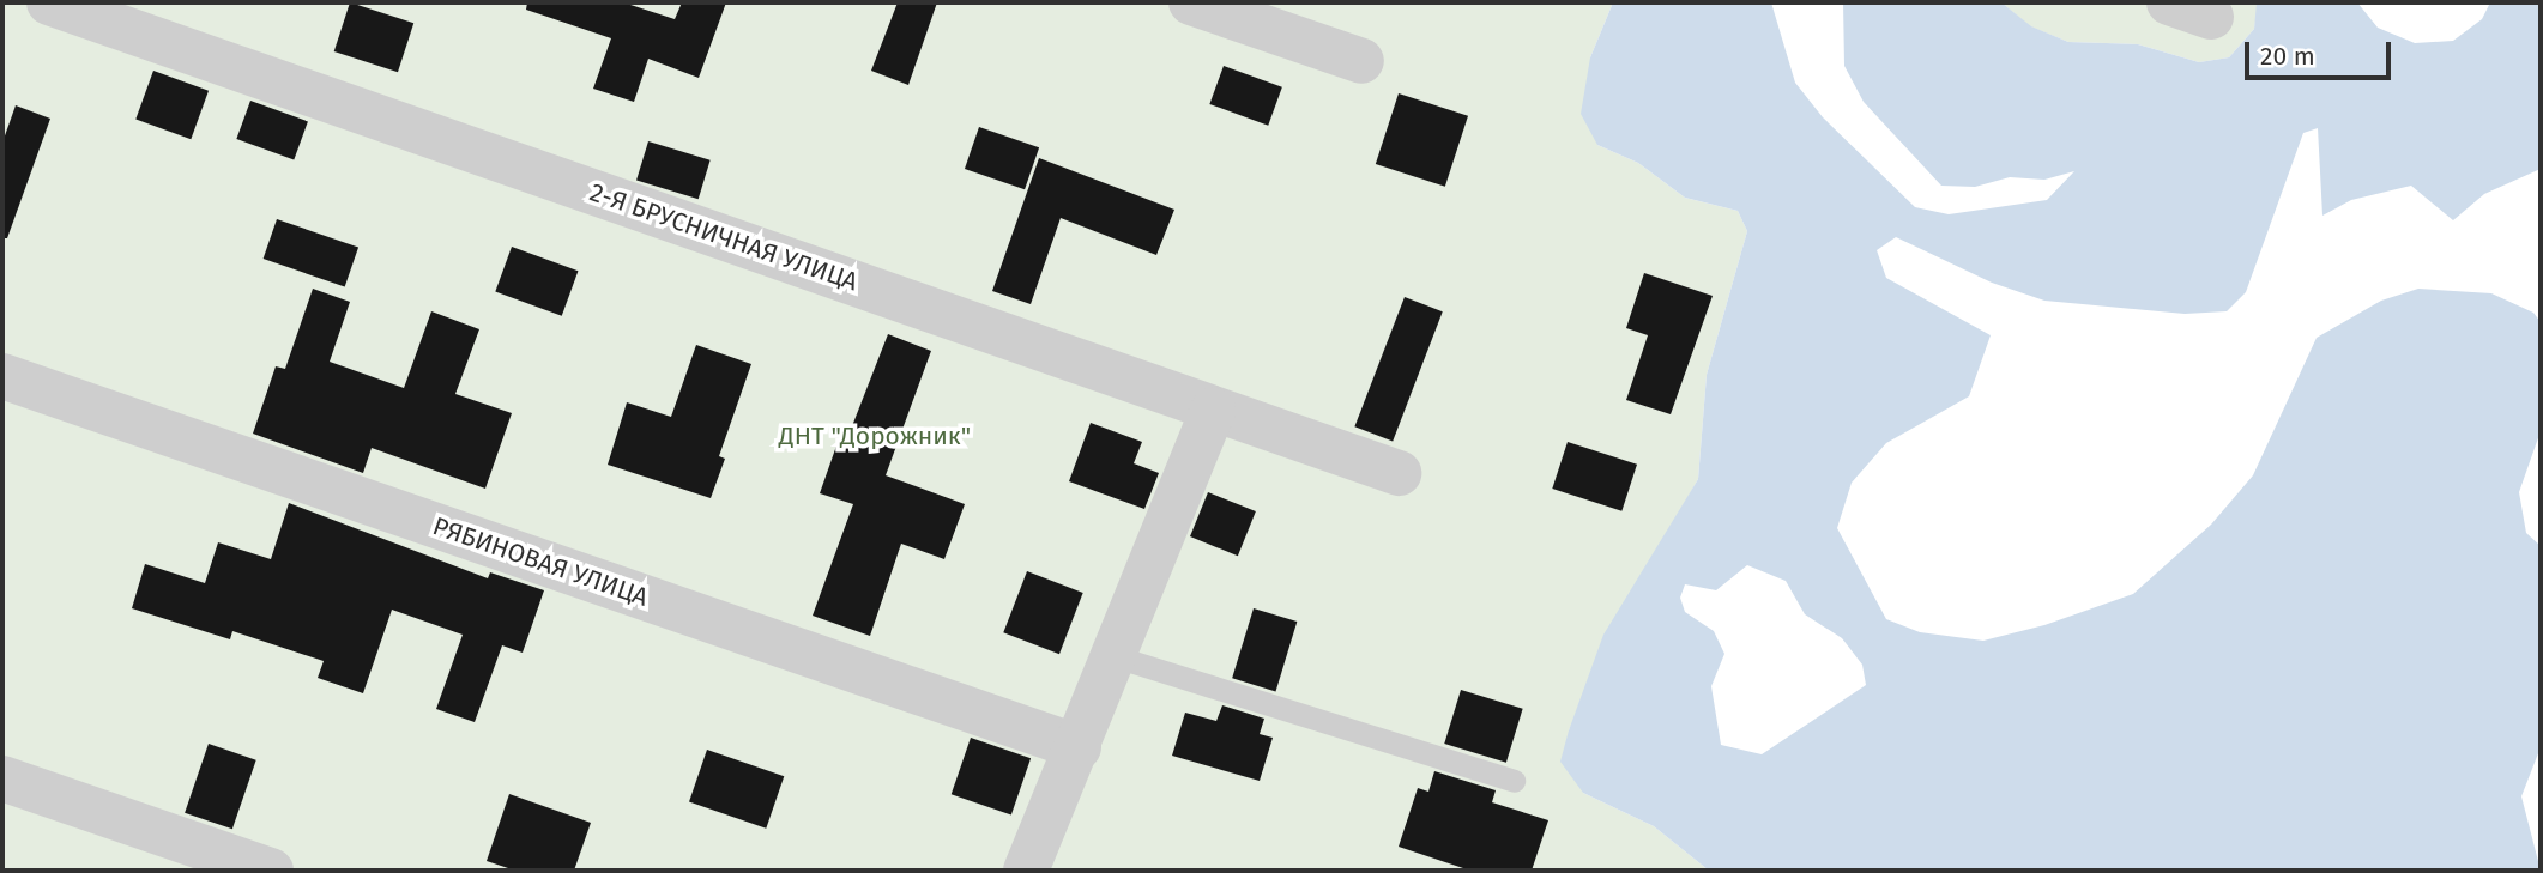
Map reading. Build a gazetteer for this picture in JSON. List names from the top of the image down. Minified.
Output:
{"streets":{"street":["2-Я БРУСНИЧНАЯ УЛИЦА","РЯБИНОВАЯ УЛИЦА"]},"parks":["ДНТ \"Дорожник\""],"scale_bar":"20 m"}
